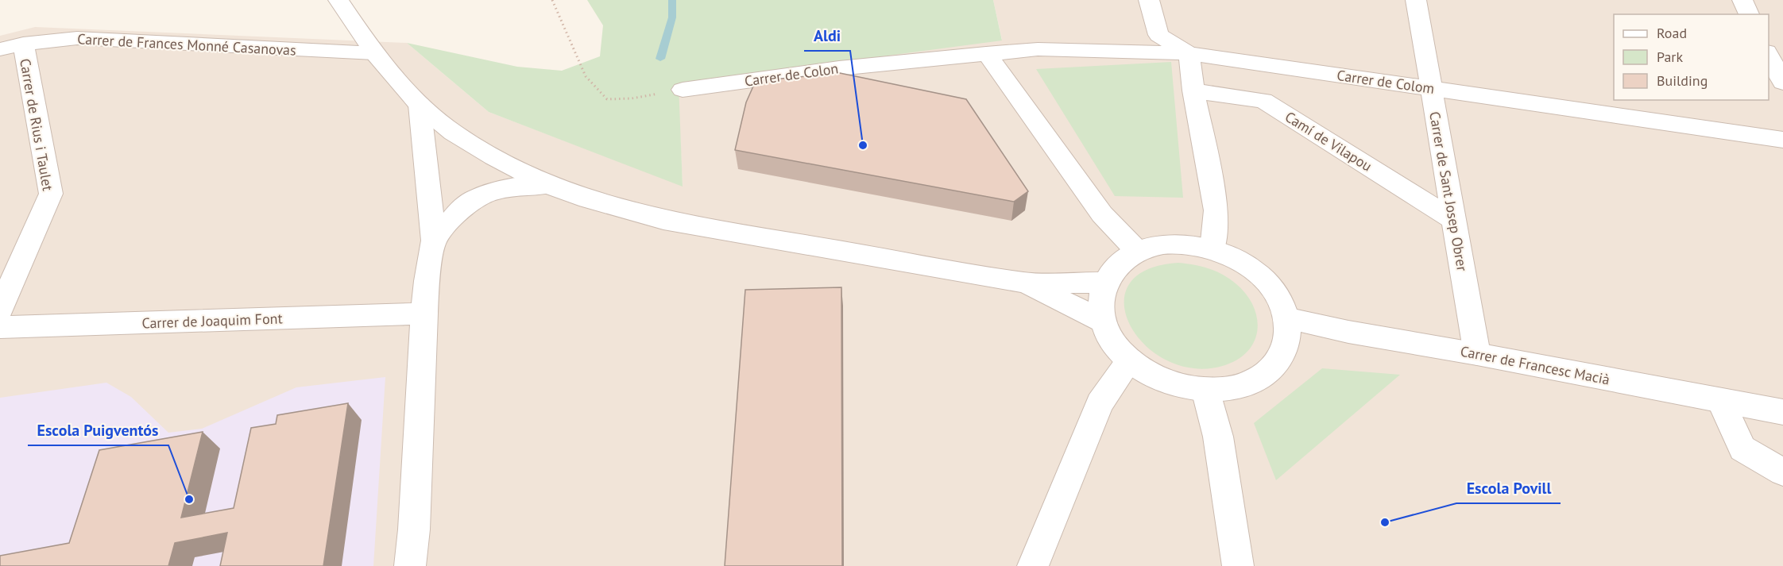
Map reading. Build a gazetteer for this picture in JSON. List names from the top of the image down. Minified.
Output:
{"streets":{"street":["Carrer de Frances Monné Casanovas","Carrer de Colon","Carrer de Colom","Carrer de Rius i Taulet","Camí de Vilapou","Carrer de Sant Josep Obrer","Carrer de Joaquim Font","Carrer de Francesc Macià"]},"crossings":[["Carrer de Frances Monné Casanovas","Carrer de Rius i Taulet"],["Carrer de Colon","Carrer de Colom"],["Carrer de Colom","Carrer de Sant Josep Obrer"],["Camí de Vilapou","Carrer de Sant Josep Obrer"],["Carrer de Sant Josep Obrer","Carrer de Francesc Macià"]],"places":["Aldi","Escola Puigventós","Escola Povill"],"legend":["Road","Park","Building"]}
